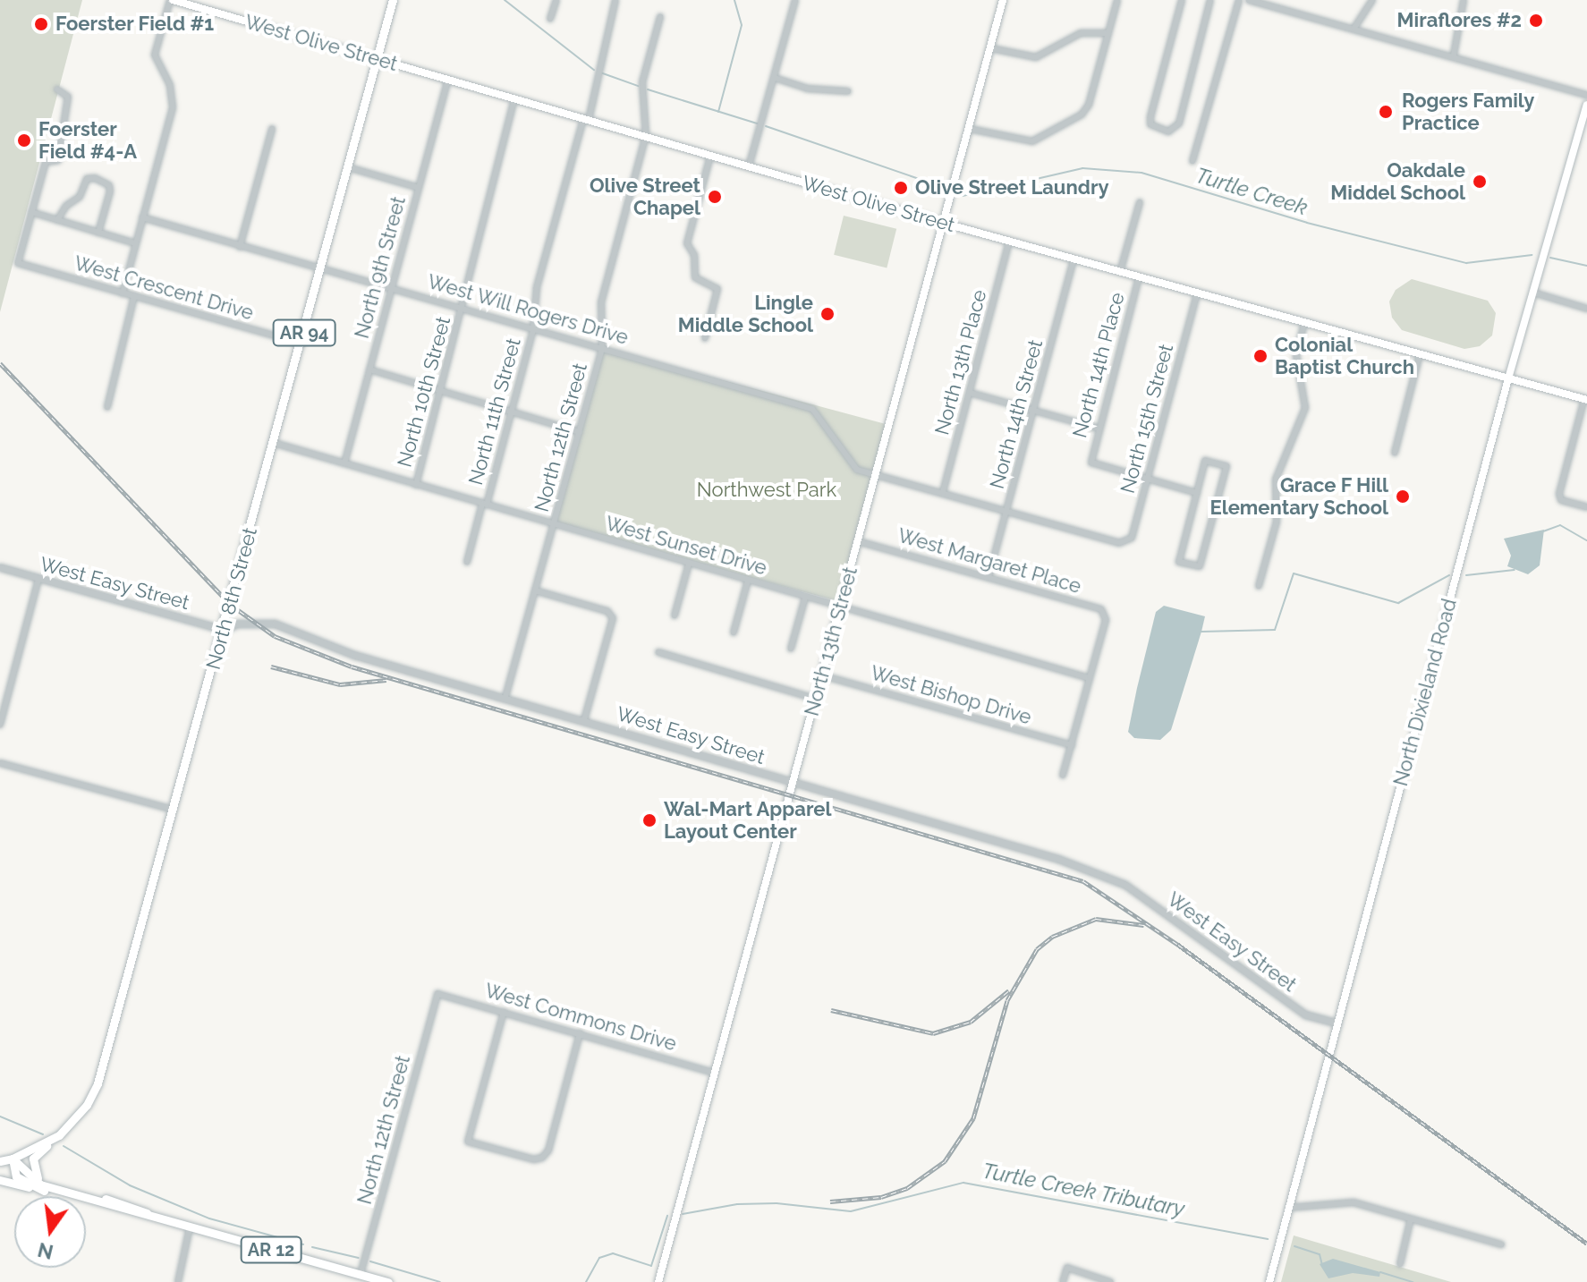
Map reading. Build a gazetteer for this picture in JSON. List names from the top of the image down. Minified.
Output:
{"streets":{"main road":["West Olive Street","AR 94","North 8th Street","North 13th Street","North Dixieland Road","AR 12"],"street":["North 9th Street","West Crescent Drive","West Will Rogers Drive","North 13th Place","North 14th Place","North 10th Street","North 11th Street","North 14th Street","North 15th Street","North 12th Street","West Sunset Drive","West Margaret Place","West Easy Street","West Bishop Drive","West Commons Drive"]},"crossings":[["West Olive Street","North 9th Street"],["West Olive Street","North 13th Place"],["West Olive Street","North 14th Place"],["West Olive Street","North 10th Street"],["West Olive Street","North 11th Street"],["West Olive Street","North 14th Street"],["West Olive Street","North 15th Street"],["West Olive Street","North 12th Street"],["West Olive Street","North 8th Street"],["West Olive Street","North 13th Street"],["West Olive Street","North Dixieland Road"],["North 9th Street","West Will Rogers Drive"],["North 9th Street","West Sunset Drive"],["West Crescent Drive","North 8th Street"],["West Will Rogers Drive","North 13th Place"],["West Will Rogers Drive","North 10th Street"],["West Will Rogers Drive","North 11th Street"],["West Will Rogers Drive","North 14th Street"],["West Will Rogers Drive","North 15th Street"],["West Will Rogers Drive","North 12th Street"],["West Will Rogers Drive","North 8th Street"],["West Will Rogers Drive","North 13th Street"],["North 14th Place","North 15th Street"],["North 10th Street","West Sunset Drive"],["North 11th Street","West Sunset Drive"],["North 14th Street","West Margaret Place"],["North 12th Street","West Sunset Drive"],["North 12th Street","West Easy Street"],["North 12th Street","West Commons Drive"],["North 12th Street","AR 12"],["West Sunset Drive","West Margaret Place"],["West Sunset Drive","North 8th Street"],["West Sunset Drive","North 13th Street"],["West Margaret Place","North 13th Street"],["West Easy Street","North 8th Street"],["West Easy Street","North 13th Street"],["West Easy Street","North Dixieland Road"],["North 13th Street","West Bishop Drive"],["North 13th Street","West Commons Drive"]],"water":["Turtle Creek","Turtle Creek Tributary"],"parks":["Northwest Park"],"places":["Miraflores #2","Foerster Field #1","Rogers Family Practice","Foerster Field #4-A","Oakdale Middel School","Olive Street Laundry","Olive Street Chapel","Lingle Middle School","Colonial Baptist Church","Grace F Hill Elementary School","Wal-Mart Apparel Layout Center"],"north":"bottom"}
